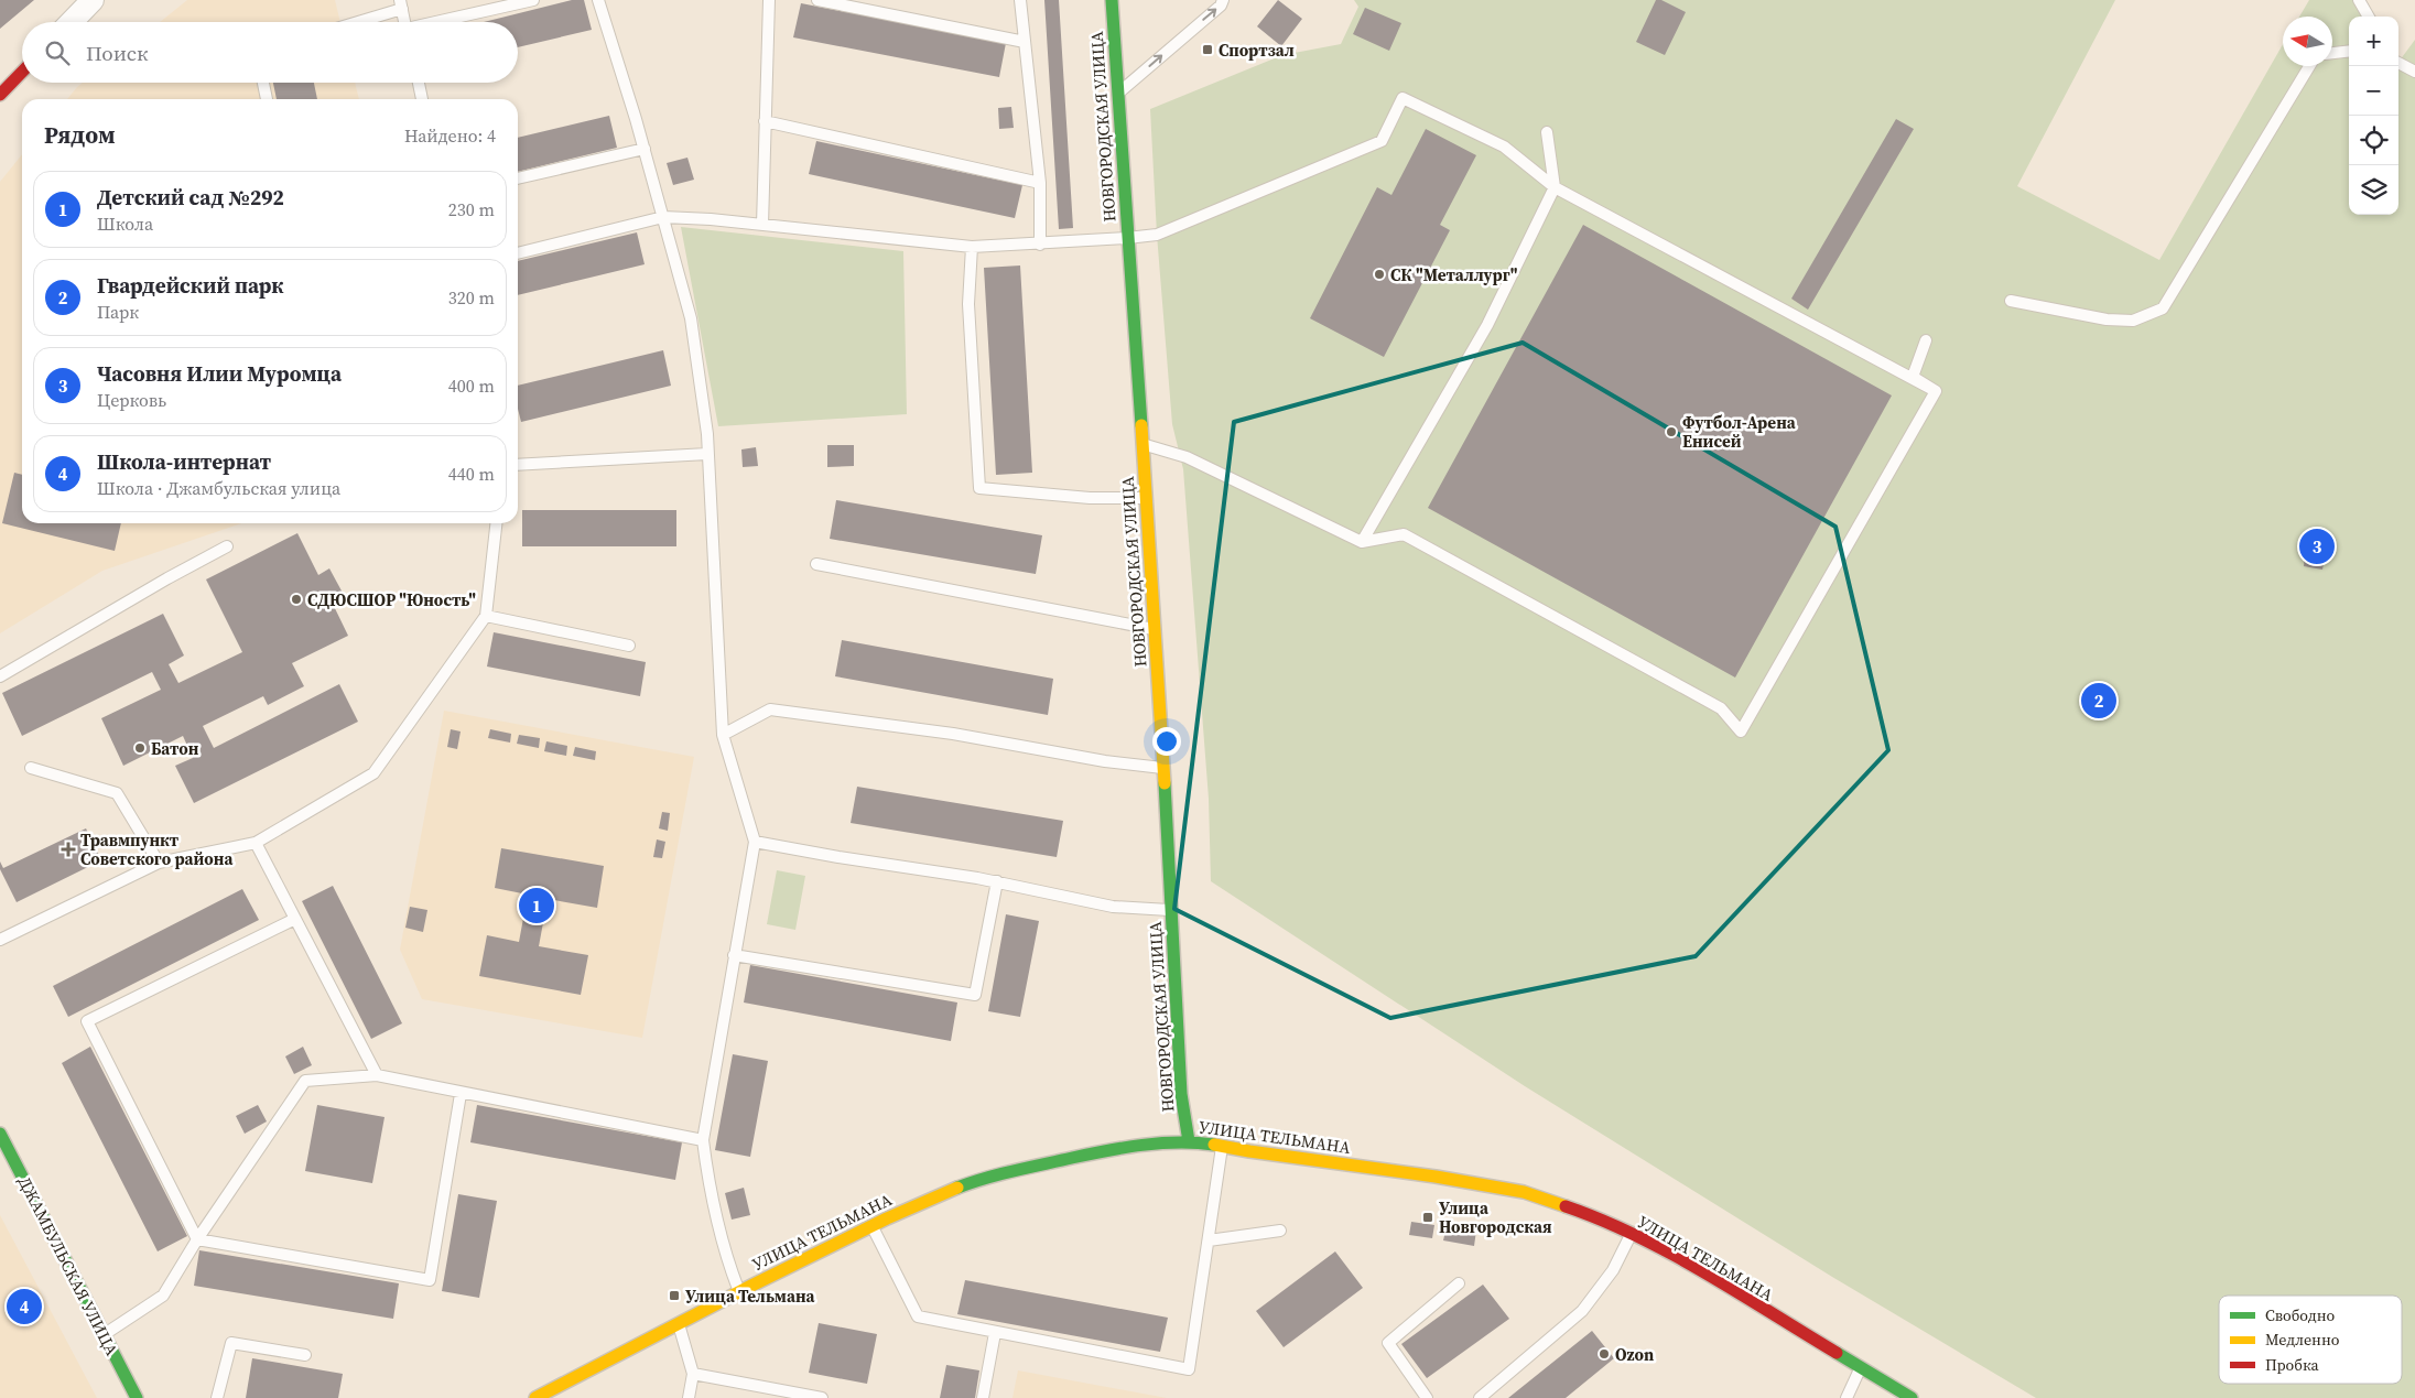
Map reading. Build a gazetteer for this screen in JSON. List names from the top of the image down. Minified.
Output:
{"streets":{"street":["НОВГОРОДСКАЯ УЛИЦА","УЛИЦА ТЕЛЬМАНА","ДЖАМБУЛЬСКАЯ УЛИЦА"]},"crossings":[["НОВГОРОДСКАЯ УЛИЦА","УЛИЦА ТЕЛЬМАНА"]],"places":{"transit":["Спортзал","Улица Новгородская","Улица Тельмана"],"other":["СК \"Металлург\"","Футбол-Арена Енисей","СДЮСШОР \"Юность\"","Батон","Ozon"],"health":["Травмпункт Советского района"]},"legend":["Свободно","Медленно","Пробка"],"north":"left","page":{"map_buttons":["+","−"],"search":"Поиск","heading":["Рядом","Найдено: 4"],"list":[{"mark":"1","name":"Детский сад №292","note":"Школа","value":"230 m"},{"mark":"2","name":"Гвардейский парк","note":"Парк","value":"320 m"},{"mark":"3","name":"Часовня Илии Муромца","note":"Церковь","value":"400 m"},{"mark":"4","name":"Школа-интернат","note":"Школа · Джамбульская улица","value":"440 m"}],"pins":["3","2","1","4"]}}
